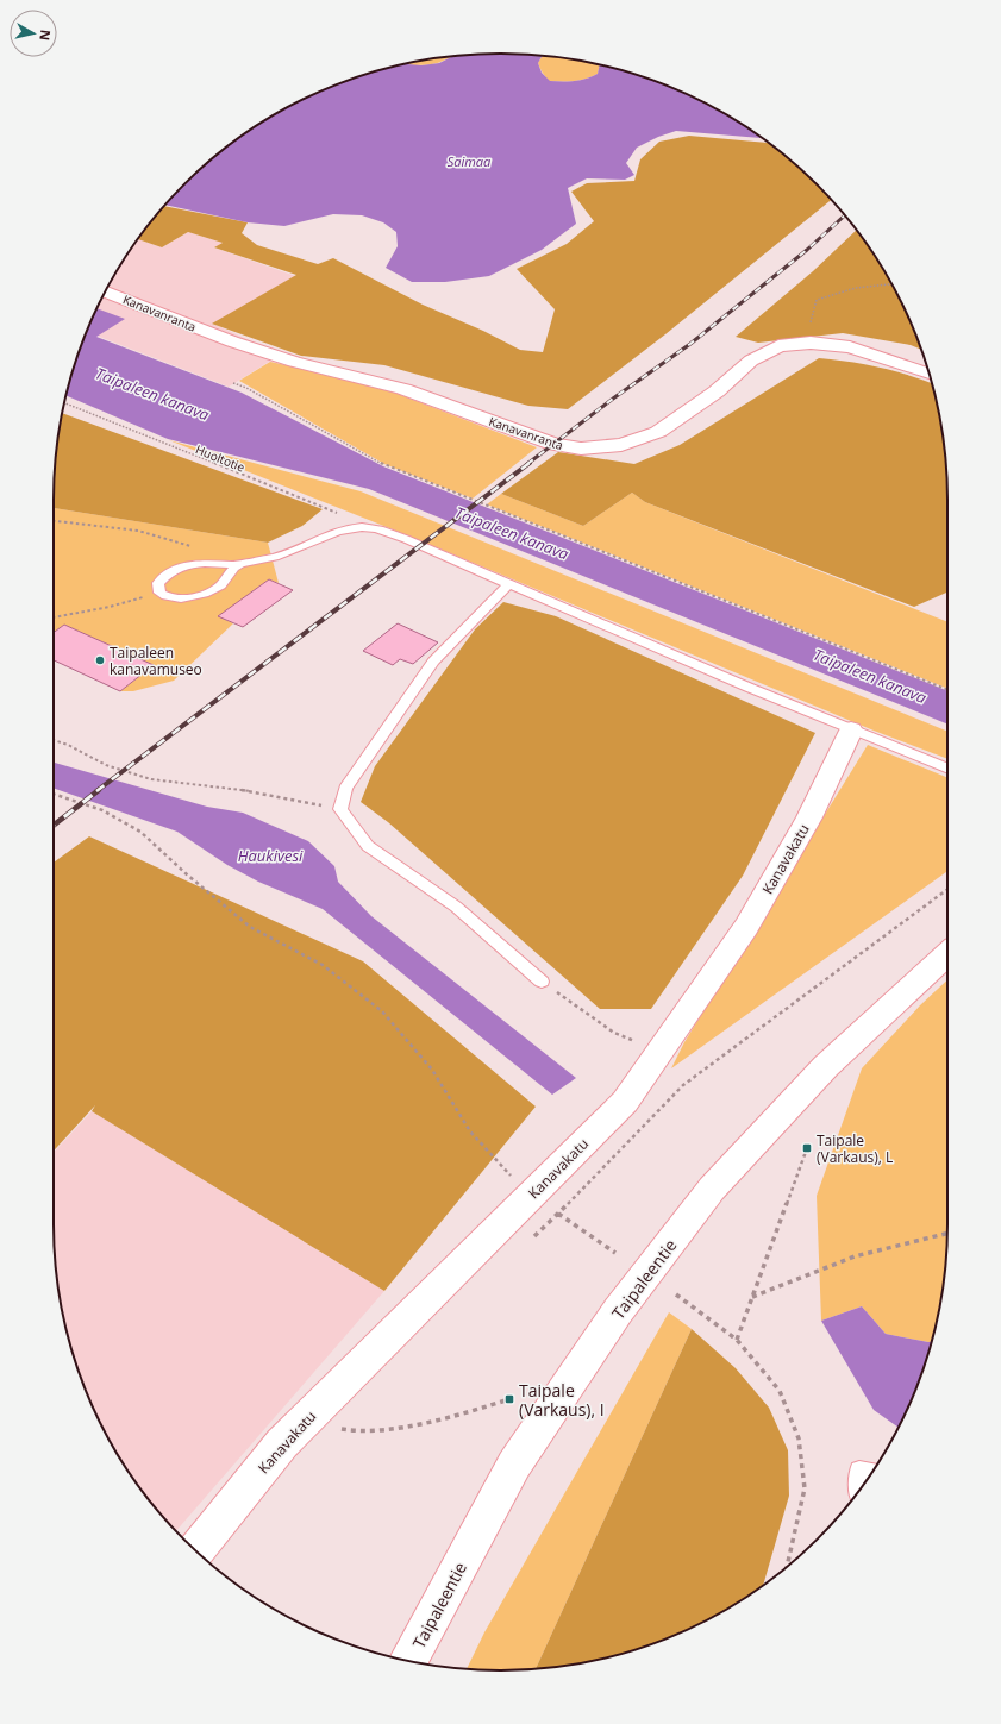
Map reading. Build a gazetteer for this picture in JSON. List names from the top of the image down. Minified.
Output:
{"streets":{"main road":["Kanavanranta","Kanavakatu","Taipaleentie"],"path":["Huoltotie"]},"water":["Saimaa","Taipaleen kanava","Haukivesi"],"places":{"other":["Taipaleen kanavamuseo"],"transit":["Taipale (Varkaus), L","Taipale (Varkaus), I"]},"north":"right"}
